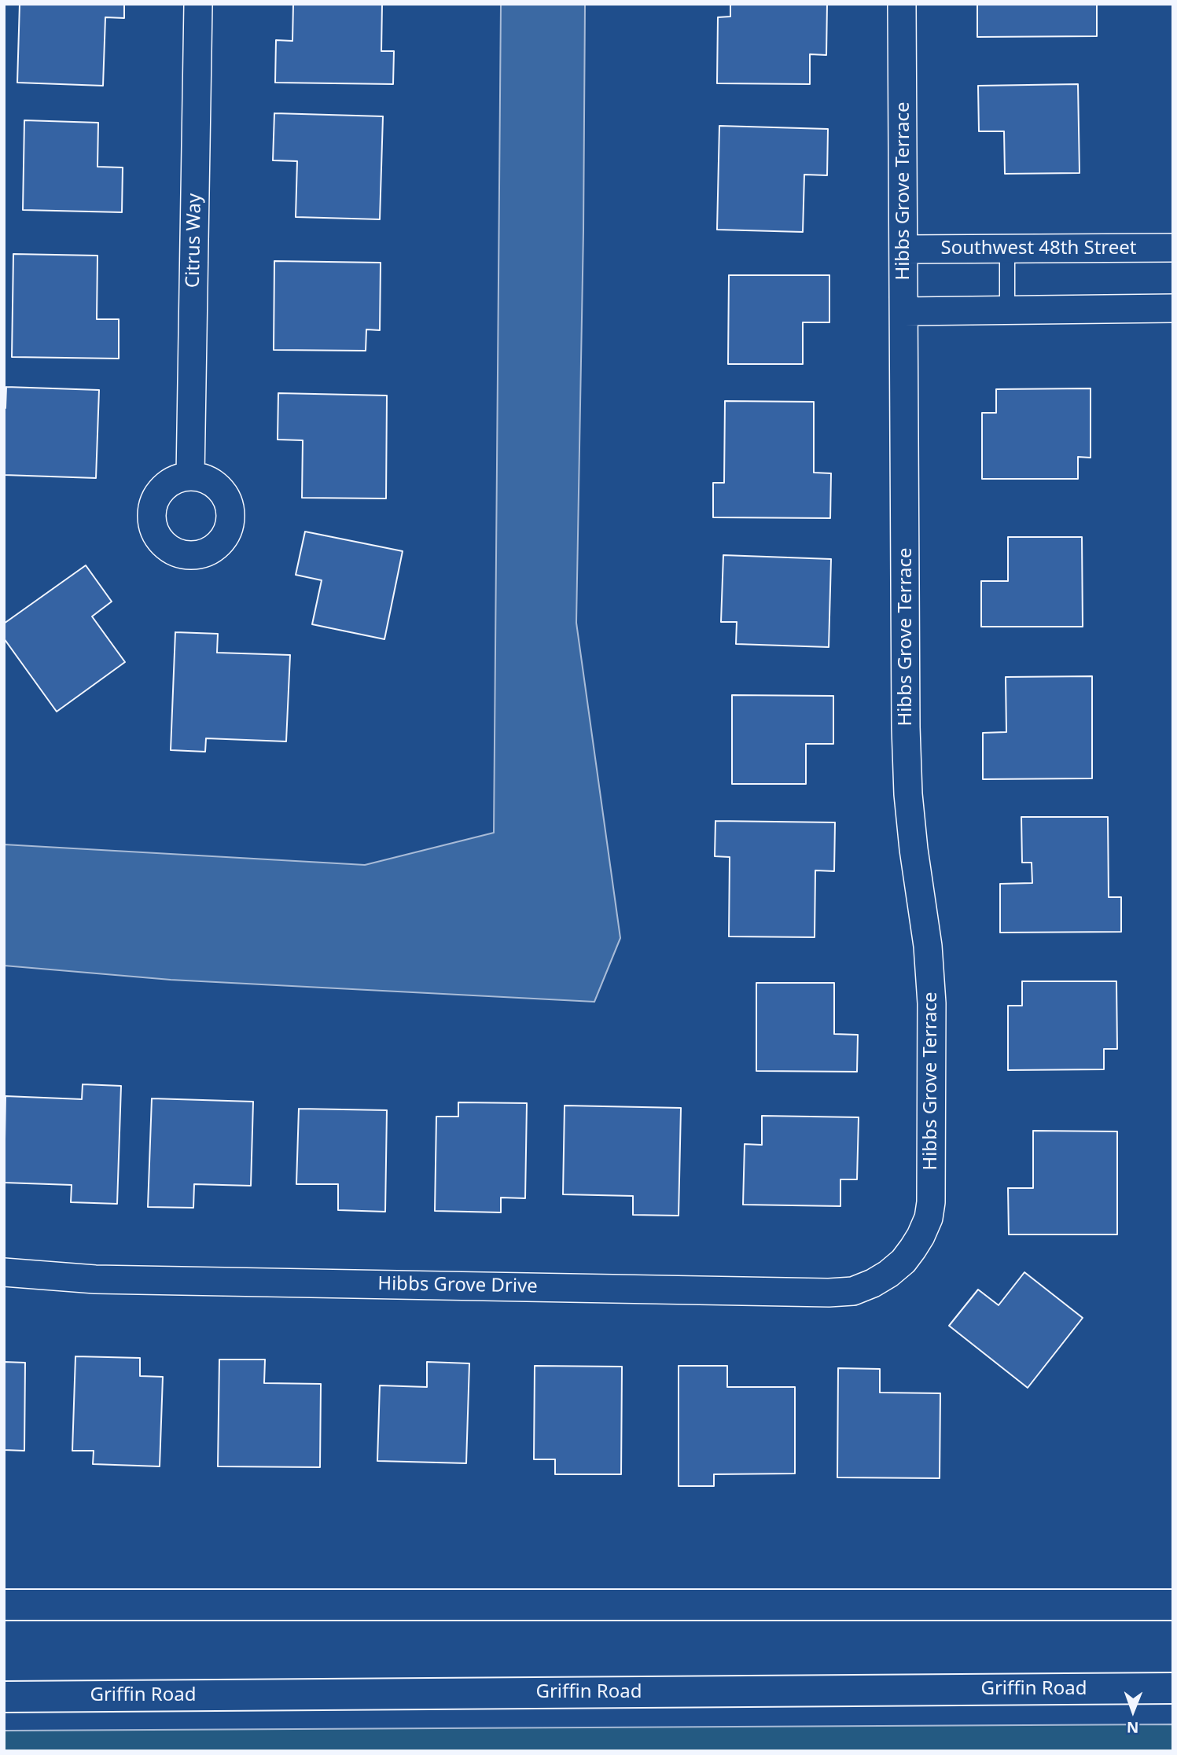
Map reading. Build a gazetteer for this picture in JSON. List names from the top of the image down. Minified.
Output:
{"streets":{"main road":["Griffin Road"],"street":["Hibbs Grove Terrace","Citrus Way","Southwest 48th Street","Hibbs Grove Drive"]},"crossings":[["Hibbs Grove Terrace","Southwest 48th Street"],["Hibbs Grove Terrace","Hibbs Grove Drive"]],"north":"bottom"}
